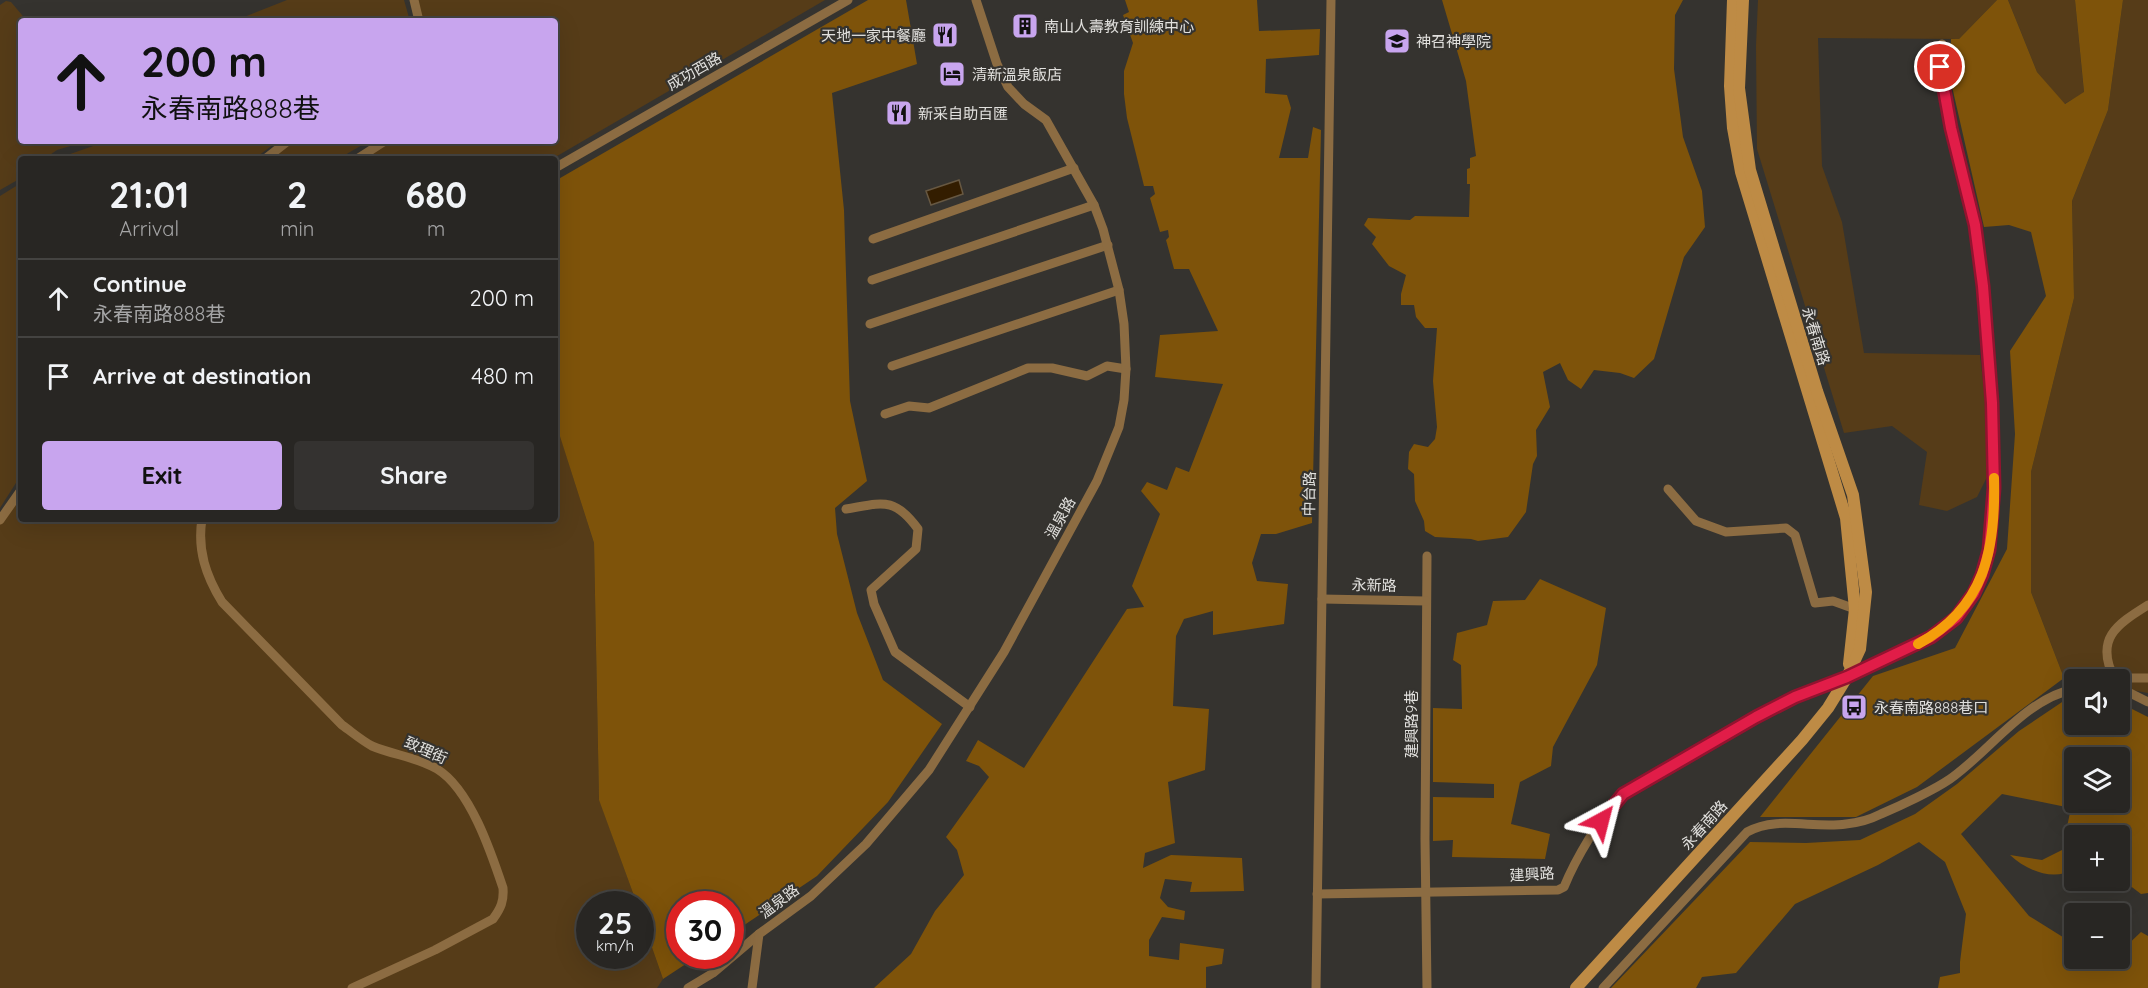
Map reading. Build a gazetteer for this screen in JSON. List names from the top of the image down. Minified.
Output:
{"streets":{"street":["成功西路","永春南路","中台路","溫泉路","永新路","建興路9巷","致理街","建興路"]},"crossings":[["永春南路","建興路"],["中台路","永新路"],["中台路","建興路"],["永新路","建興路9巷"],["建興路9巷","建興路"]],"places":{"building":["南山人壽教育訓練中心"],"restaurant":["天地一家中餐廳","新采自助百匯"],"school or university":["神召神學院"],"hotel":["清新溫泉飯店"],"bus stop":["永春南路888巷口"]},"page":{"turn":["200 m","永春南路888巷"],"eta":["21:01","Arrival","2","min","680","m"],"list":[{"name":"Continue","note":"永春南路888巷","value":"200 m"},{"name":"Arrive at destination","value":"480 m"}],"buttons":["Exit","Share"],"map_buttons":["+","−"],"speed":"25 km/h","limit":"30"}}
